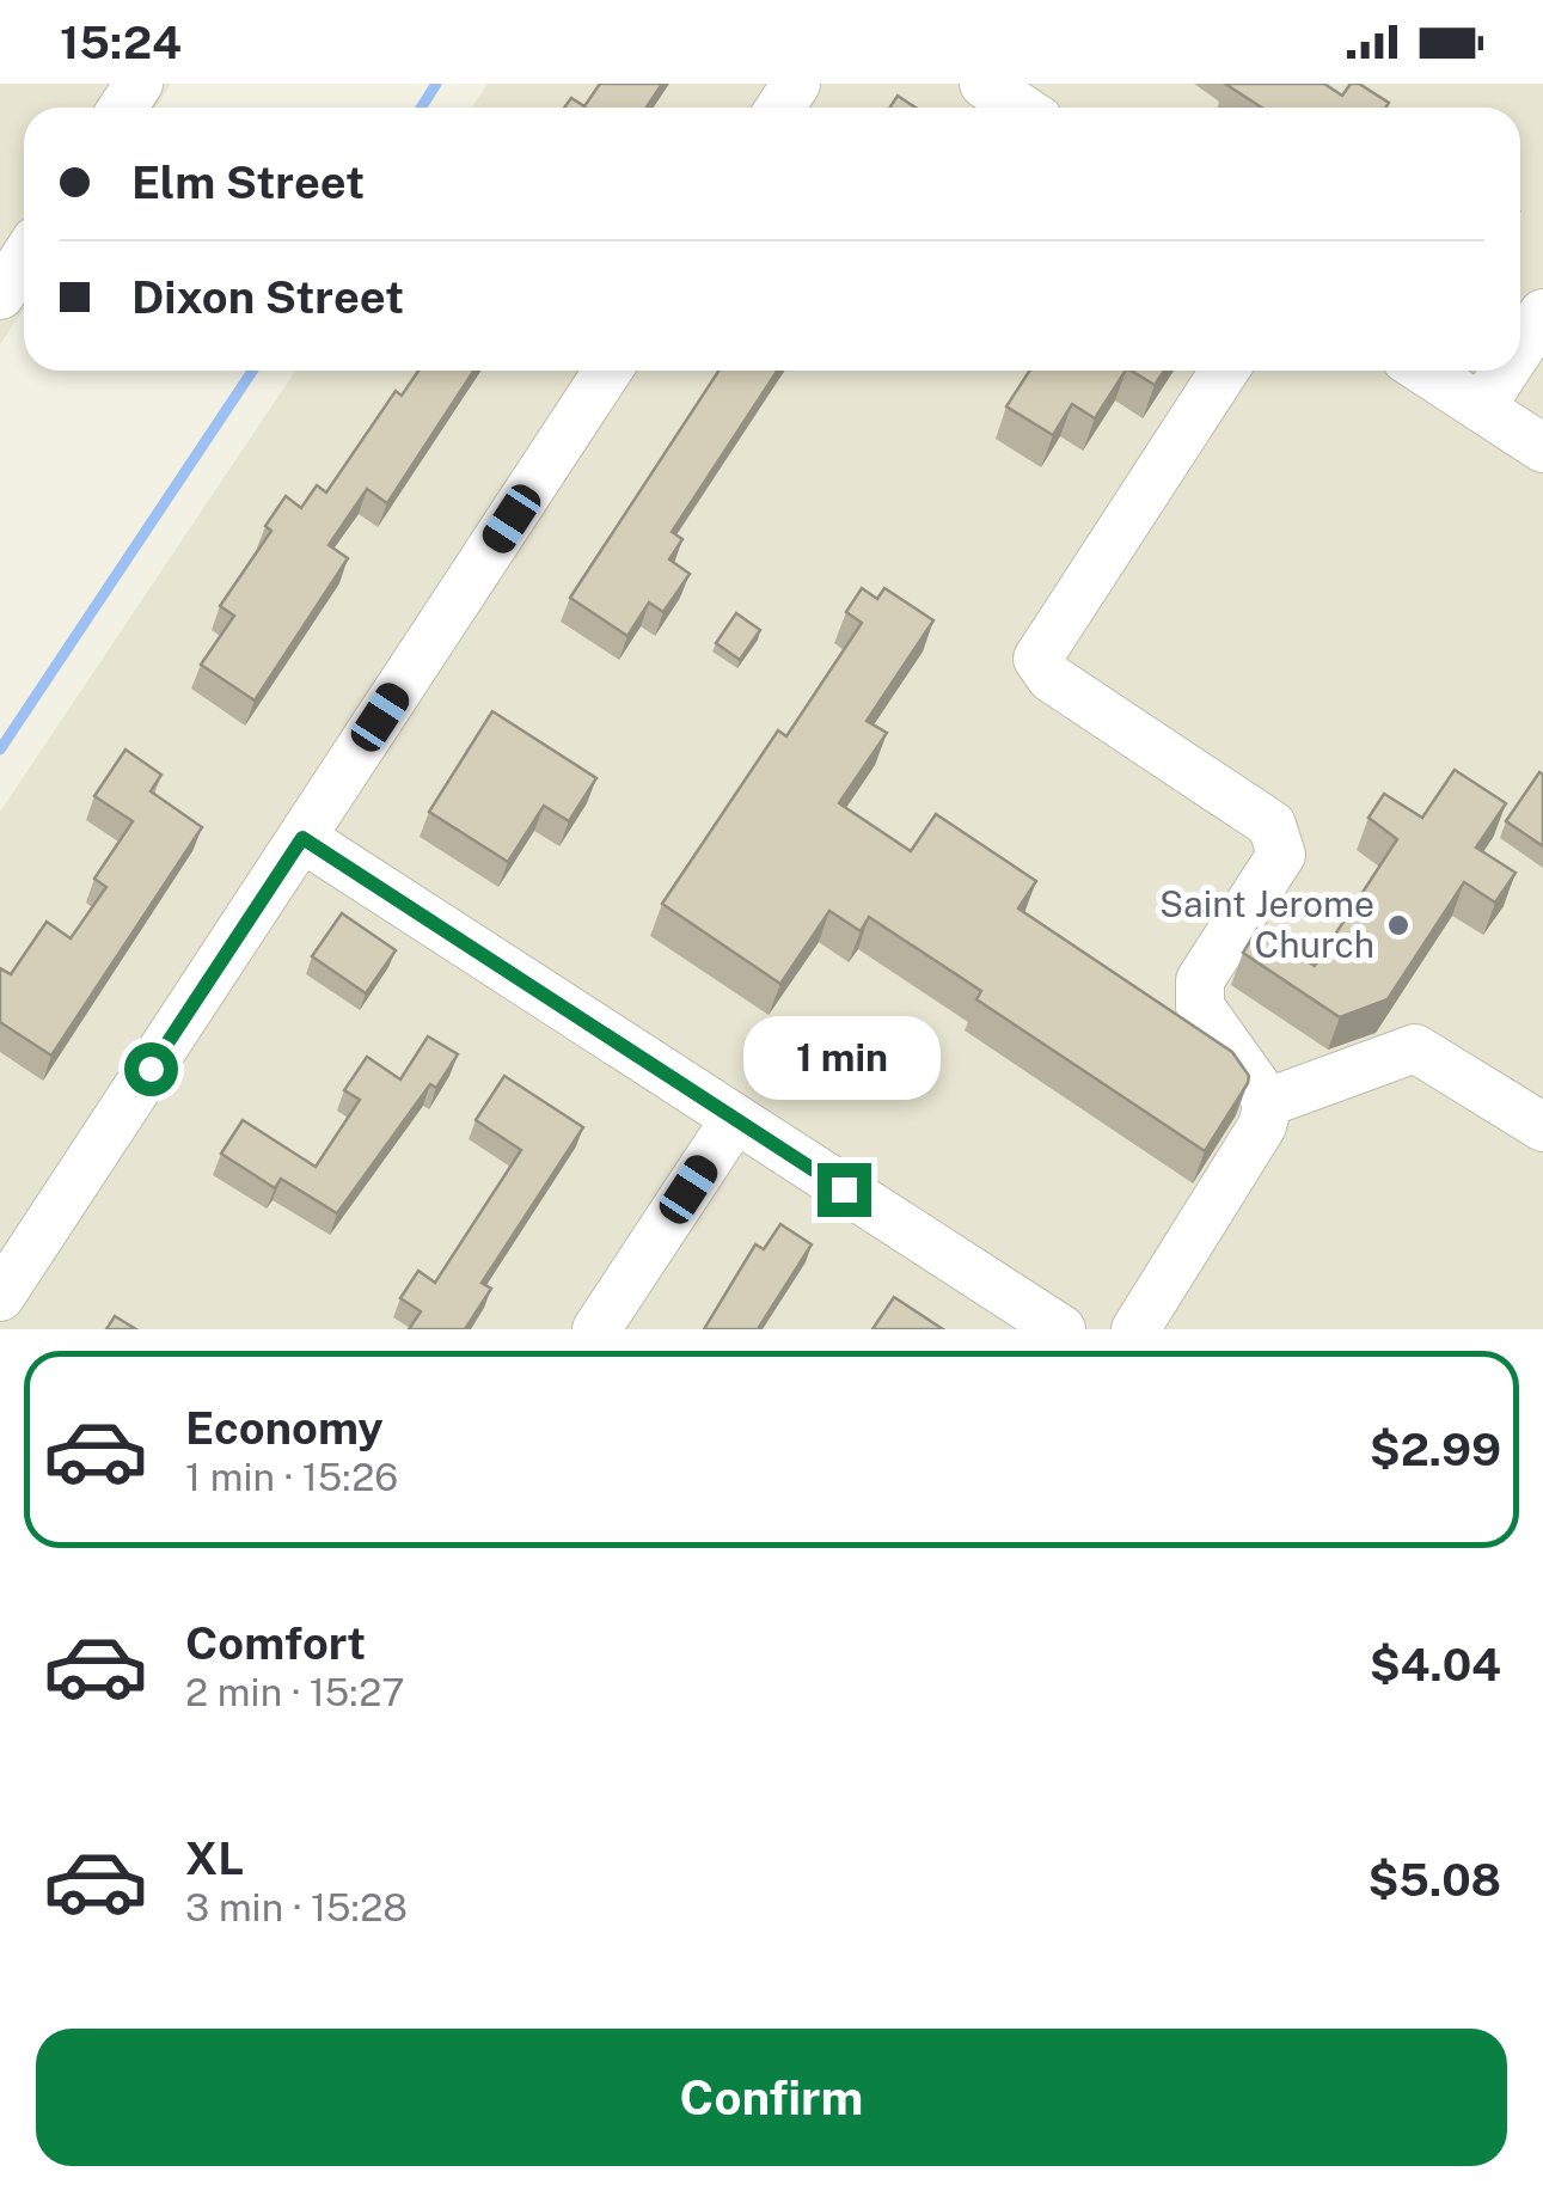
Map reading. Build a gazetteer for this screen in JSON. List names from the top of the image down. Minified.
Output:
{"places":["Saint Jerome Church"],"page":{"status":"15:24","banner":["Elm Street","Dixon Street"],"bubble":"1 min","list":[{"name":"Economy","note":"1 min · 15:26","value":"$2.99"},{"name":"Comfort","note":"2 min · 15:27","value":"$4.04"},{"name":"XL","note":"3 min · 15:28","value":"$5.08"}],"buttons":"Confirm"}}
